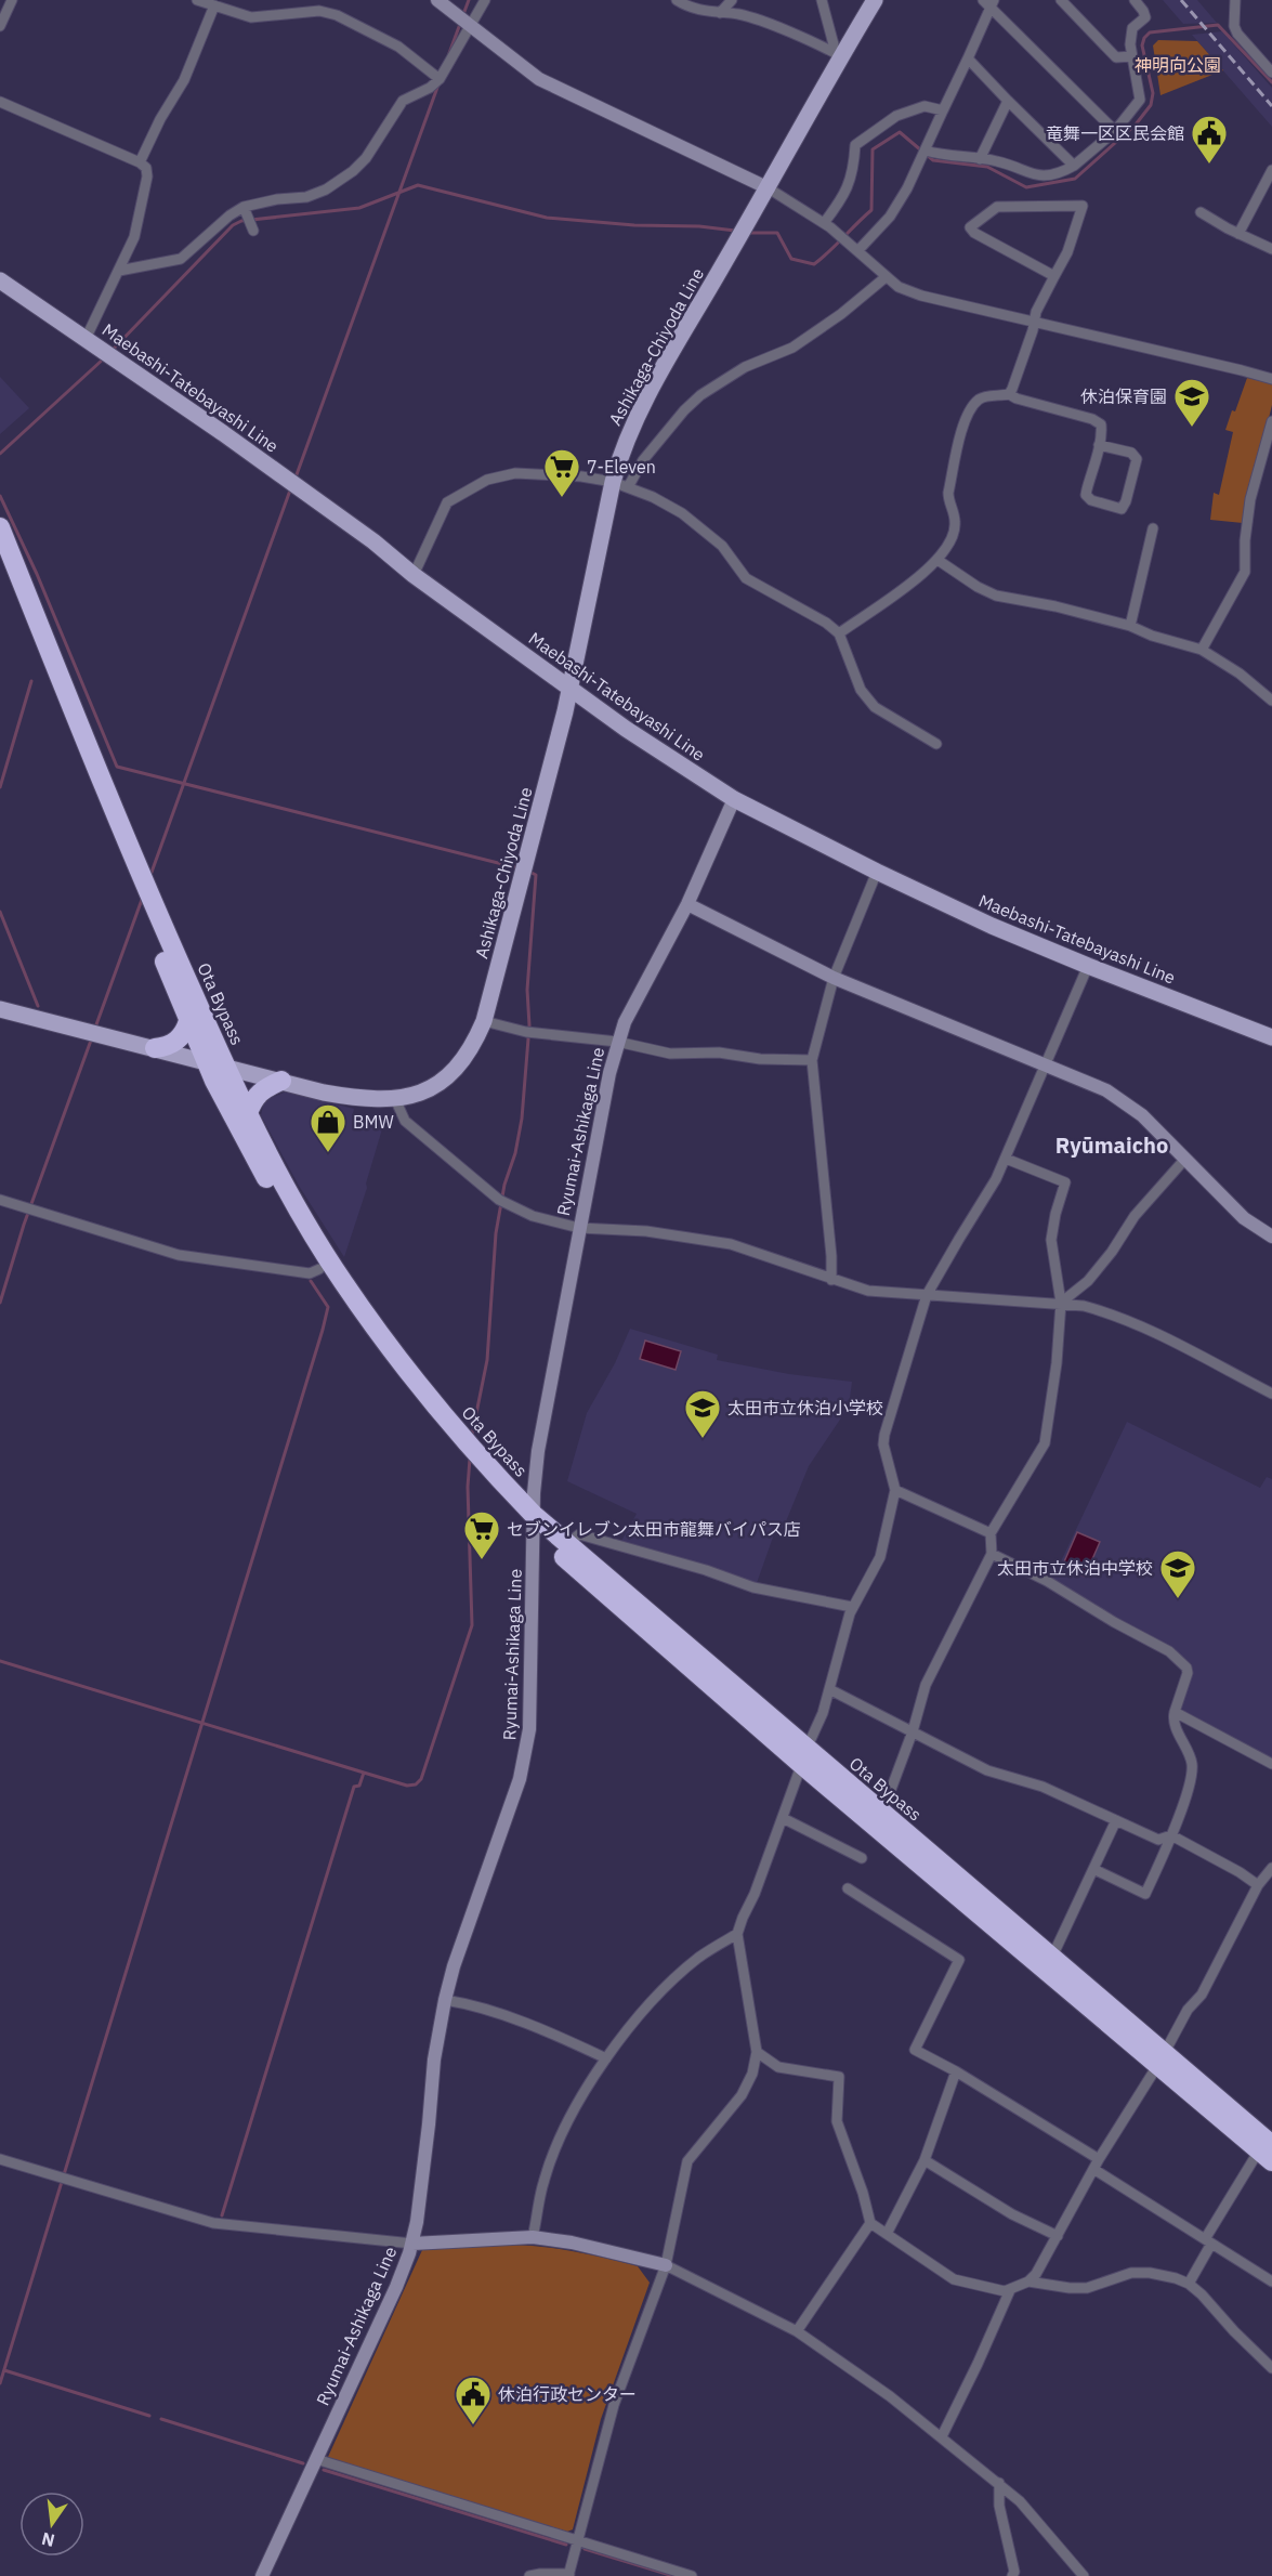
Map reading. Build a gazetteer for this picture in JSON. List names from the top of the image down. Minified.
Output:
{"streets":{"highway":["Ota Bypass"],"main road":["Ashikaga-Chiyoda Line","Maebashi-Tatebayashi Line","Ryumai-Ashikaga Line"]},"crossings":[["Ashikaga-Chiyoda Line","Maebashi-Tatebayashi Line"],["Ashikaga-Chiyoda Line","Ota Bypass"],["Maebashi-Tatebayashi Line","Ryumai-Ashikaga Line"],["Ota Bypass","Ryumai-Ashikaga Line"]],"districts":["Ryūmaicho"],"parks":["神明向公園"],"places":{"public building":["竜舞一区区民会館","休泊行政センター"],"school or university":["休泊保育園","太田市立休泊小学校","太田市立休泊中学校"],"supermarket":["7-Eleven","セブンイレブン太田市龍舞バイパス店"],"shop":["BMW"]},"north":"bottom"}
